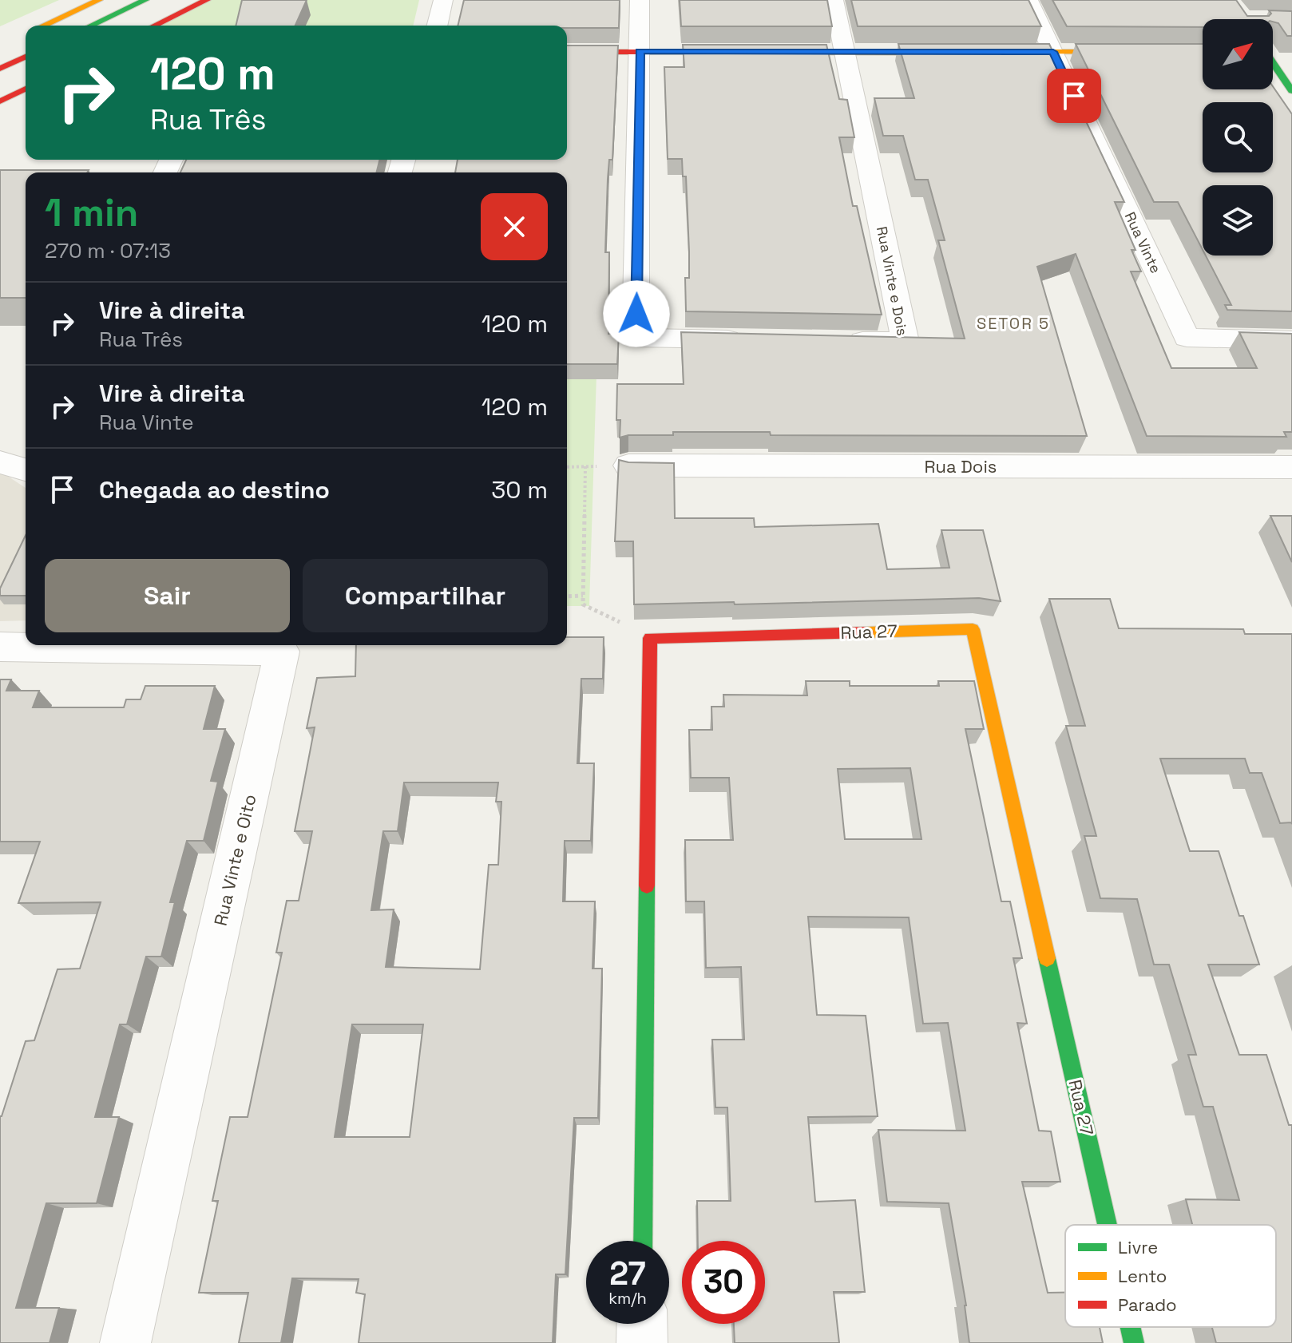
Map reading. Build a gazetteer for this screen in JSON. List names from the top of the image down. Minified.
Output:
{"streets":{"street":["Rua Vinte","Rua Vinte e Dois","Rua Dois","Rua 27","Rua Vinte e Oito"]},"districts":["SETOR 5"],"legend":["Livre","Lento","Parado"],"north":"top right","page":{"turn":["120 m","Rua Três"],"heading":["1 min","270 m · 07:13"],"list":[{"name":"Vire à direita","note":"Rua Três","value":"120 m"},{"name":"Vire à direita","note":"Rua Vinte","value":"120 m"},{"name":"Chegada ao destino","value":"30 m"}],"buttons":["Sair","Compartilhar"],"speed":"27 km/h","limit":"30"}}
